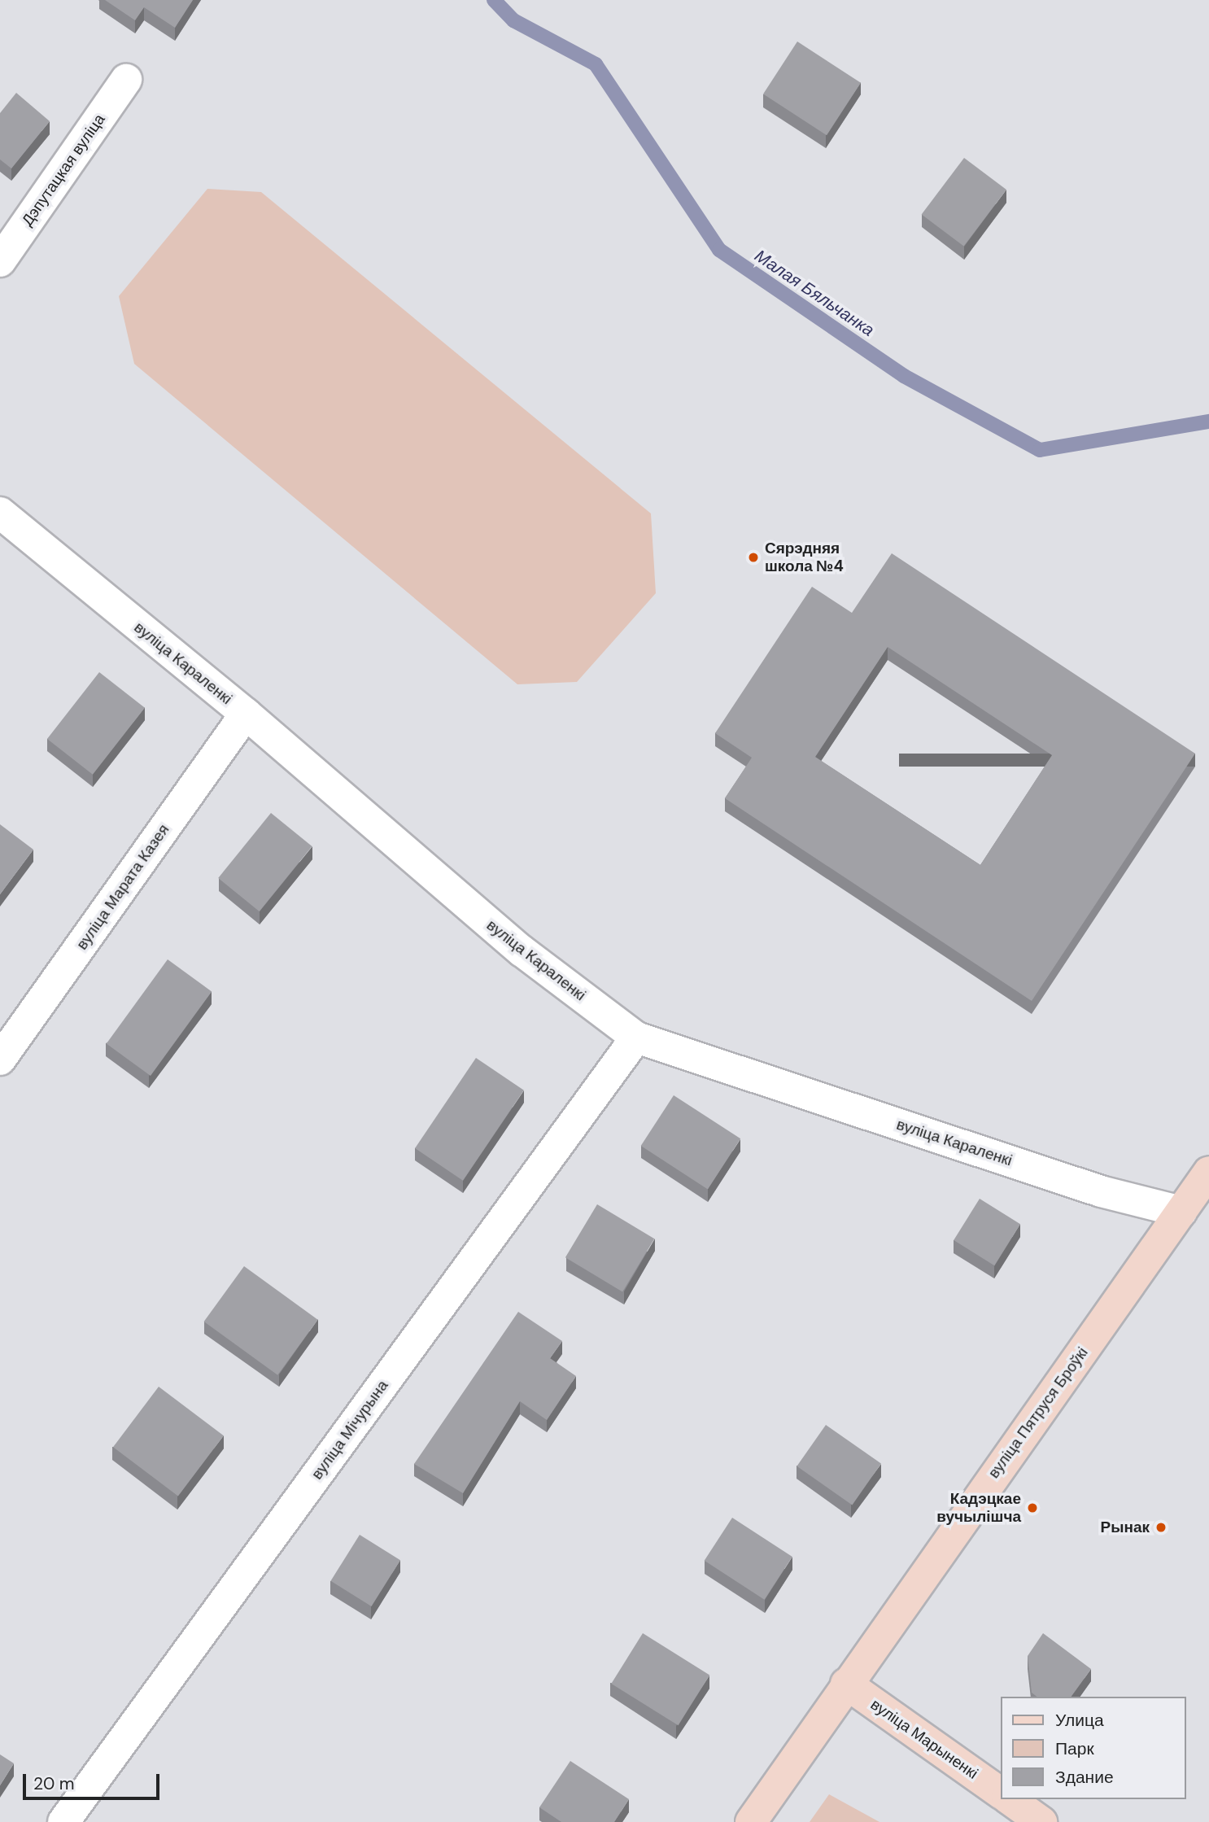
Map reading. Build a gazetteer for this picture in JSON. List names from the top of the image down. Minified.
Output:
{"streets":{"main road":["вуліца Пятруся Броўкі","вуліца Марыненкі"],"street":["Дэпутацкая вуліца","вуліца Караленкі","вуліца Марата Казея","вуліца Мічурына"]},"crossings":[["вуліца Караленкі","вуліца Марата Казея"],["вуліца Караленкі","вуліца Пятруся Броўкі"],["вуліца Караленкі","вуліца Мічурына"],["вуліца Пятруся Броўкі","вуліца Марыненкі"]],"water":["Малая Бяльчанка"],"places":["Сярэдняя школа №4","Кадэцкае вучылішча","Рынак"],"legend":["Улица","Парк","Здание"],"scale_bar":"20 m"}
